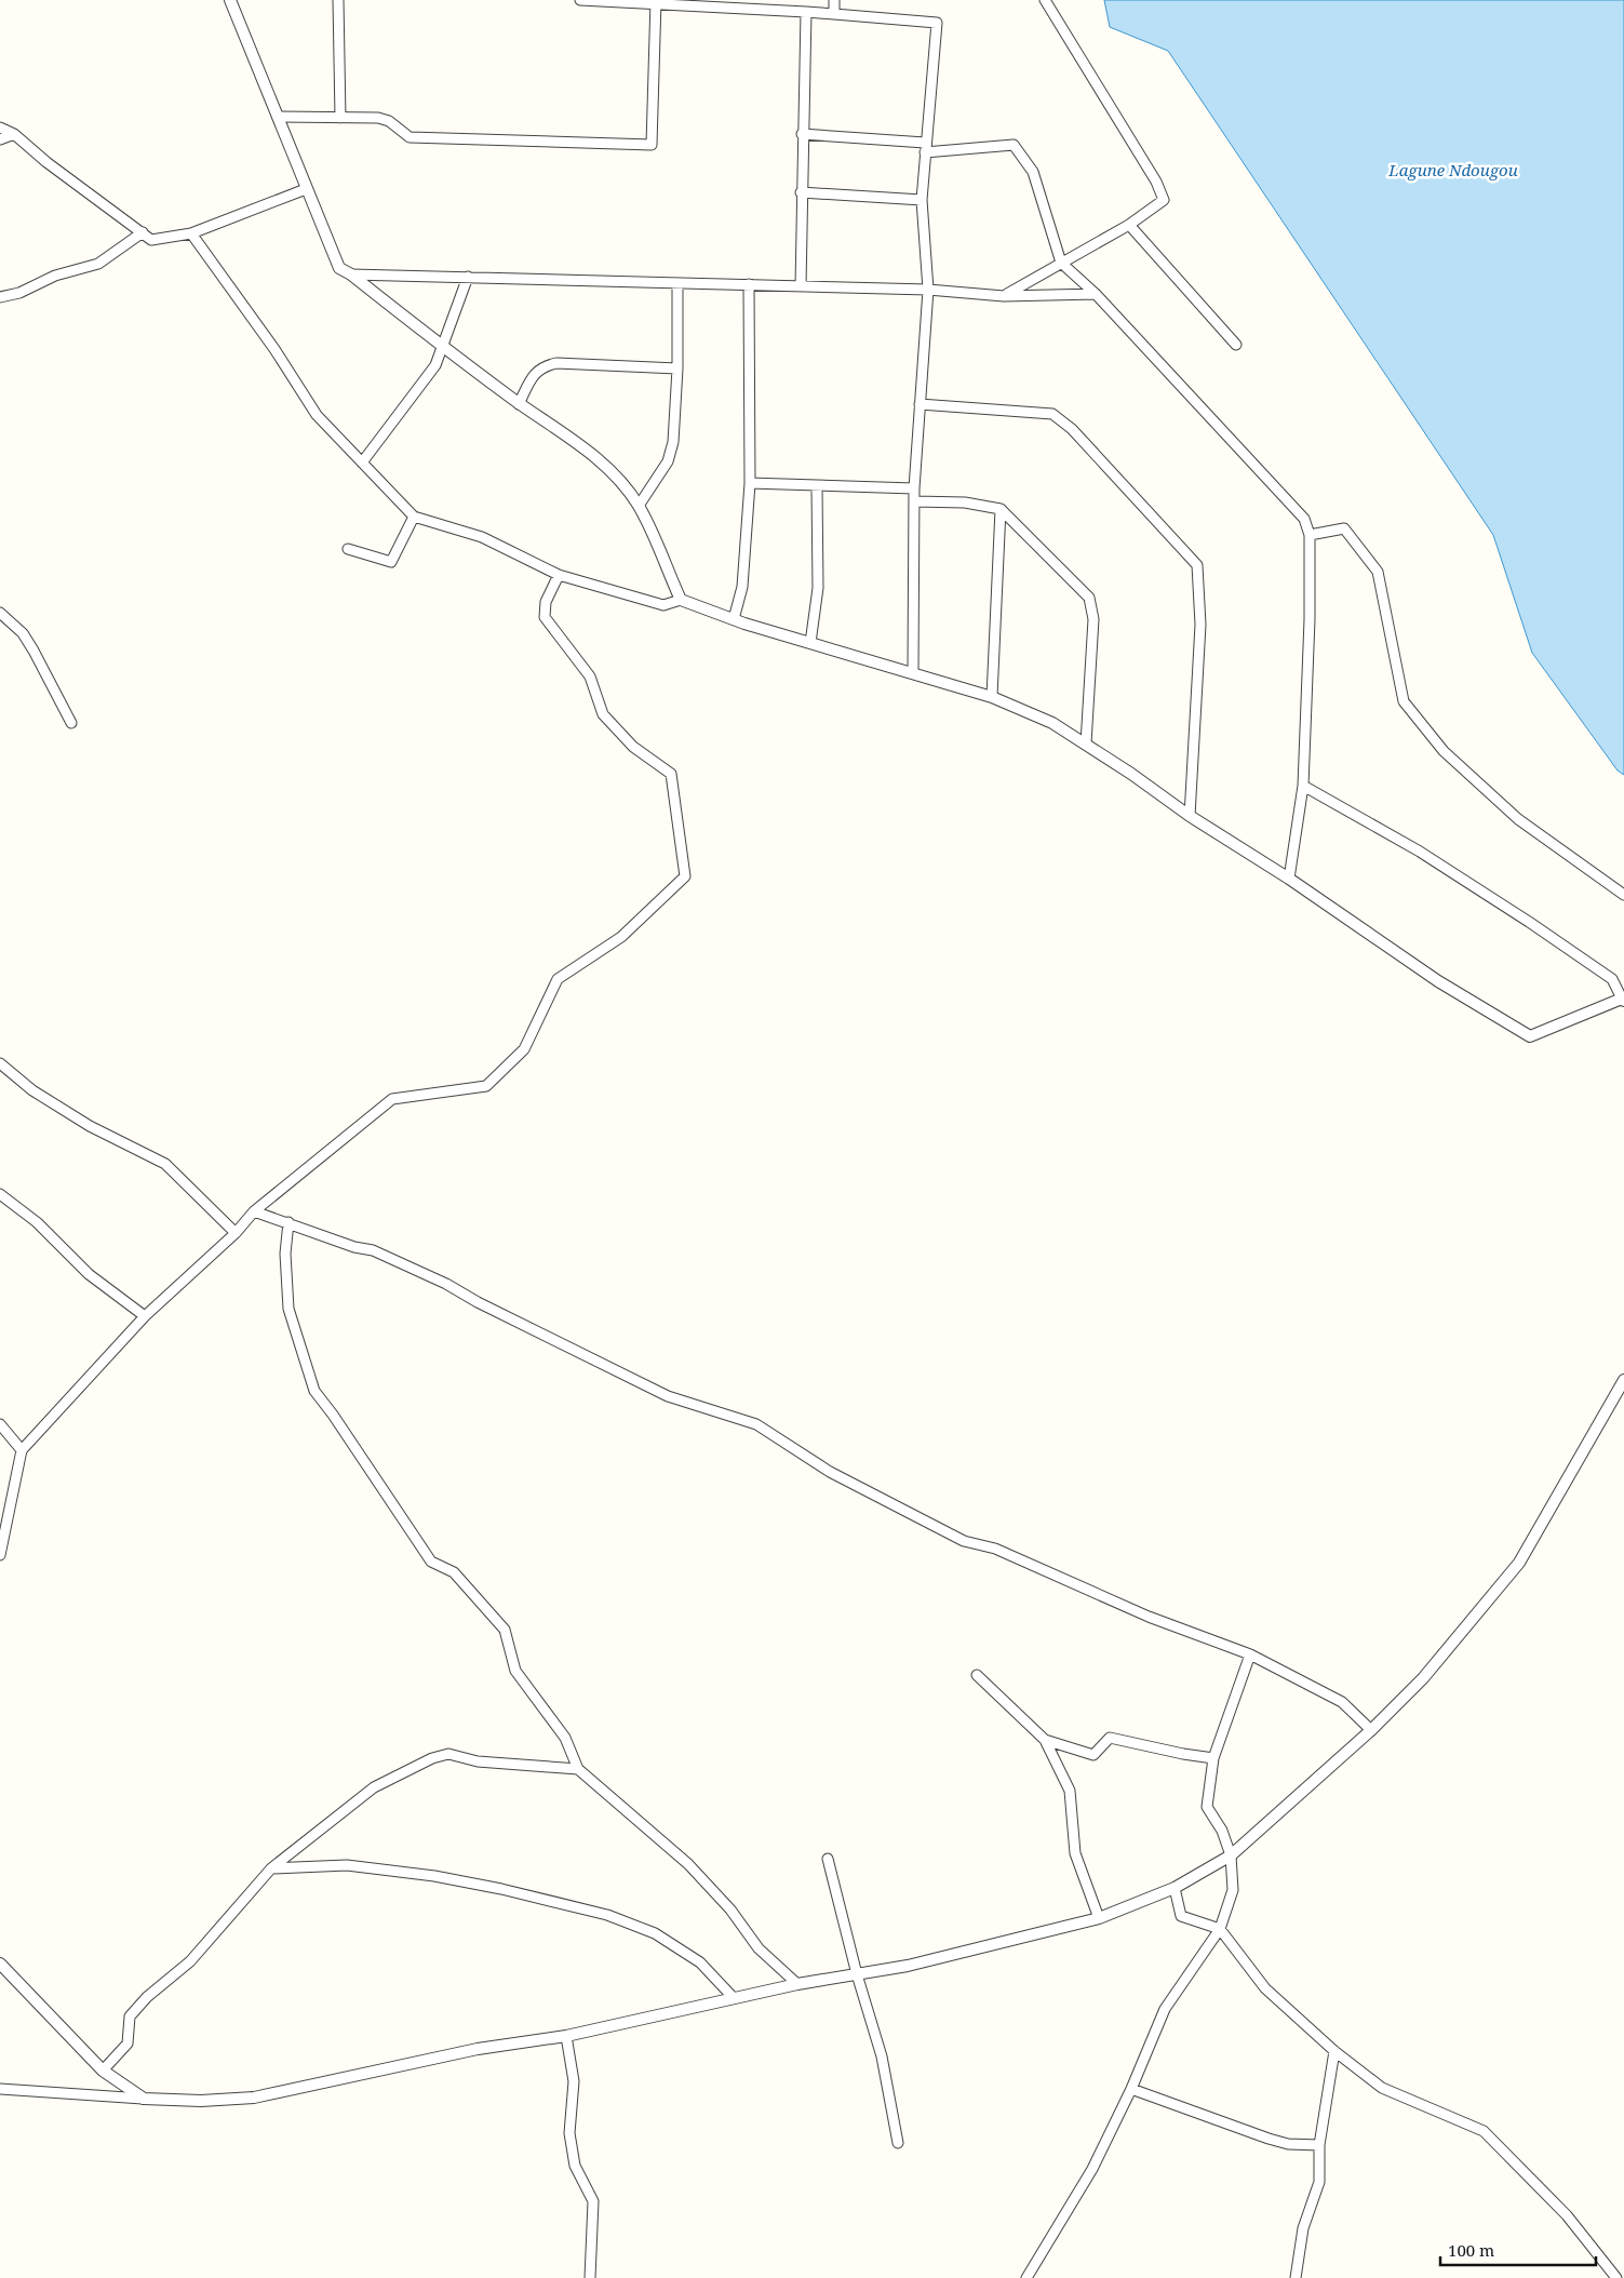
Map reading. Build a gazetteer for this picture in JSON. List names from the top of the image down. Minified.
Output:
{"water":["Lagune Ndougou"],"scale_bar":"100 m"}
